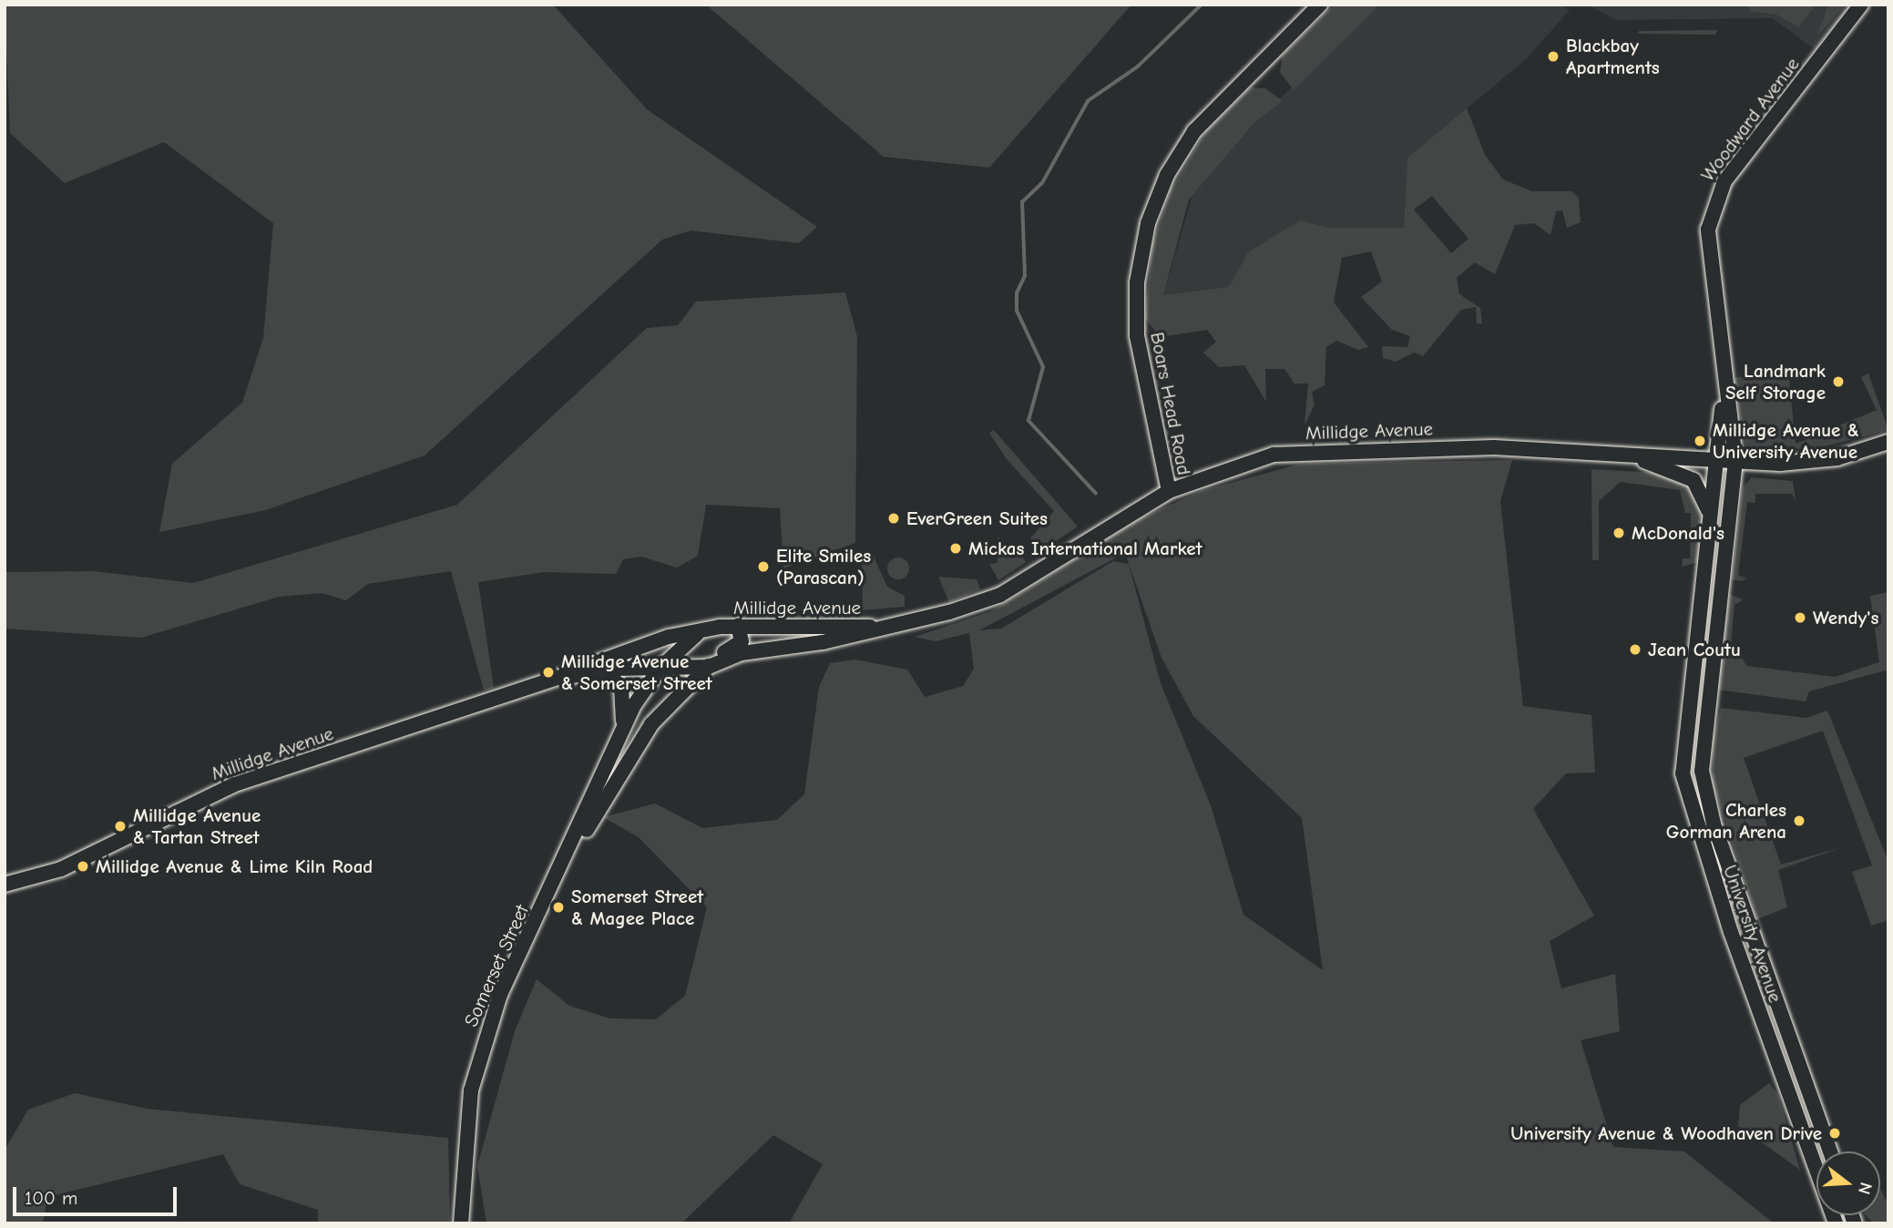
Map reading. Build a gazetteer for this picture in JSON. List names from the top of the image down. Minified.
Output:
{"streets":{"main road":["Woodward Avenue","Boars Head Road","Millidge Avenue","University Avenue","Somerset Street"]},"crossings":[["Woodward Avenue","Millidge Avenue"],["Woodward Avenue","University Avenue"],["Boars Head Road","Millidge Avenue"],["Millidge Avenue","University Avenue"],["Millidge Avenue","Somerset Street"]],"places":["Blackbay Apartments","Landmark Self Storage","Millidge Avenue & University Avenue","EverGreen Suites","McDonald's","Mickas International Market","Elite Smiles (Parascan)","Wendy's","Jean Coutu","Millidge Avenue & Somerset Street","Charles Gorman Arena","Millidge Avenue & Tartan Street","Millidge Avenue & Lime Kiln Road","Somerset Street & Magee Place","University Avenue & Woodhaven Drive"],"scale_bar":"100 m","north":"right"}
